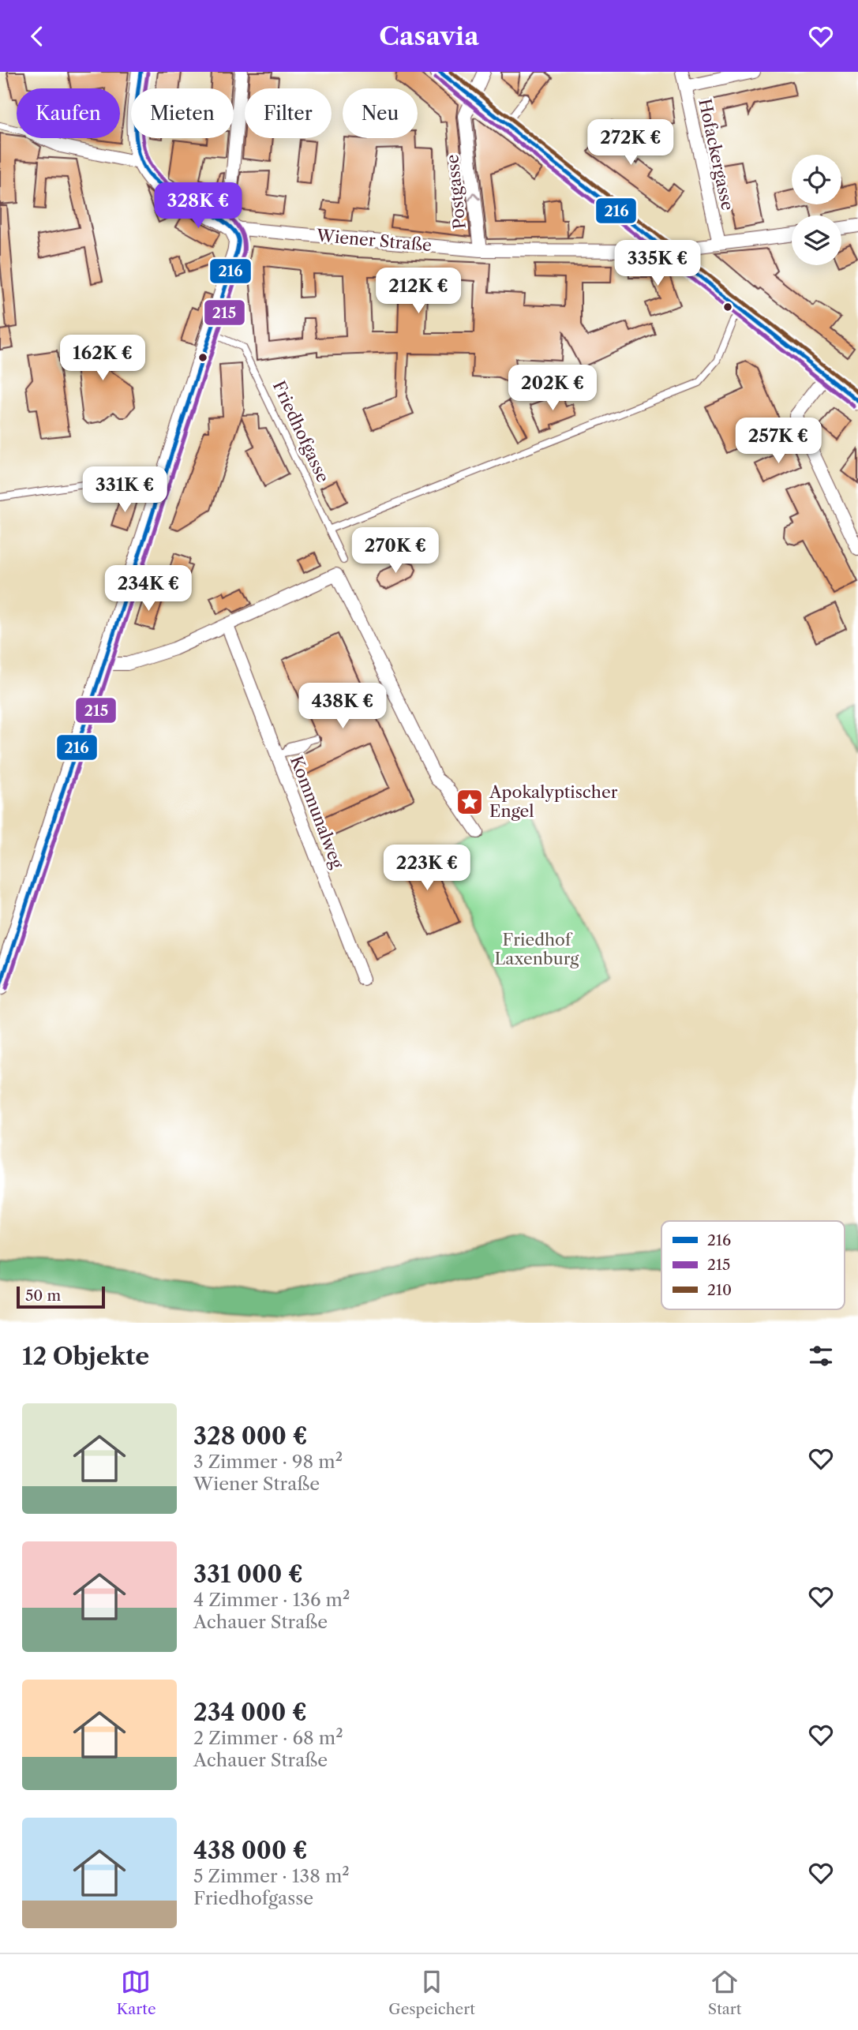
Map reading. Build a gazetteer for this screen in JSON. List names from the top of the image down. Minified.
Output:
{"streets":{"street":["Hofackergasse","Postgasse","Wiener Straße","Kommunalweg"],"lane":["Friedhofgasse"]},"crossings":[["Hofackergasse","Wiener Straße"],["Postgasse","Wiener Straße"]],"one_way":["Postgasse"],"parks":["Friedhof Laxenburg"],"places":{"place":["Apokalyptischer Engel"]},"lines":["transit line 216","transit line 210","transit line 215"],"legend":["216","215","210"],"scale_bar":"50 m","page":{"header":"Casavia","chip":["Kaufen","Mieten","Filter","Neu"],"price":["272K €","328K €","335K €","212K €","162K €","202K €","257K €","331K €","270K €","234K €","438K €","223K €"],"scale":"50 m","heading":"12 Objekte","list":[{"name":"328 000 €","note":"3 Zimmer · 98 m² · Wiener Straße"},{"name":"331 000 €","note":"4 Zimmer · 136 m² · Achauer Straße"},{"name":"234 000 €","note":"2 Zimmer · 68 m² · Achauer Straße"},{"name":"438 000 €","note":"5 Zimmer · 138 m² · Friedhofgasse"}],"tabs":["Karte","Gespeichert","Start"]}}
